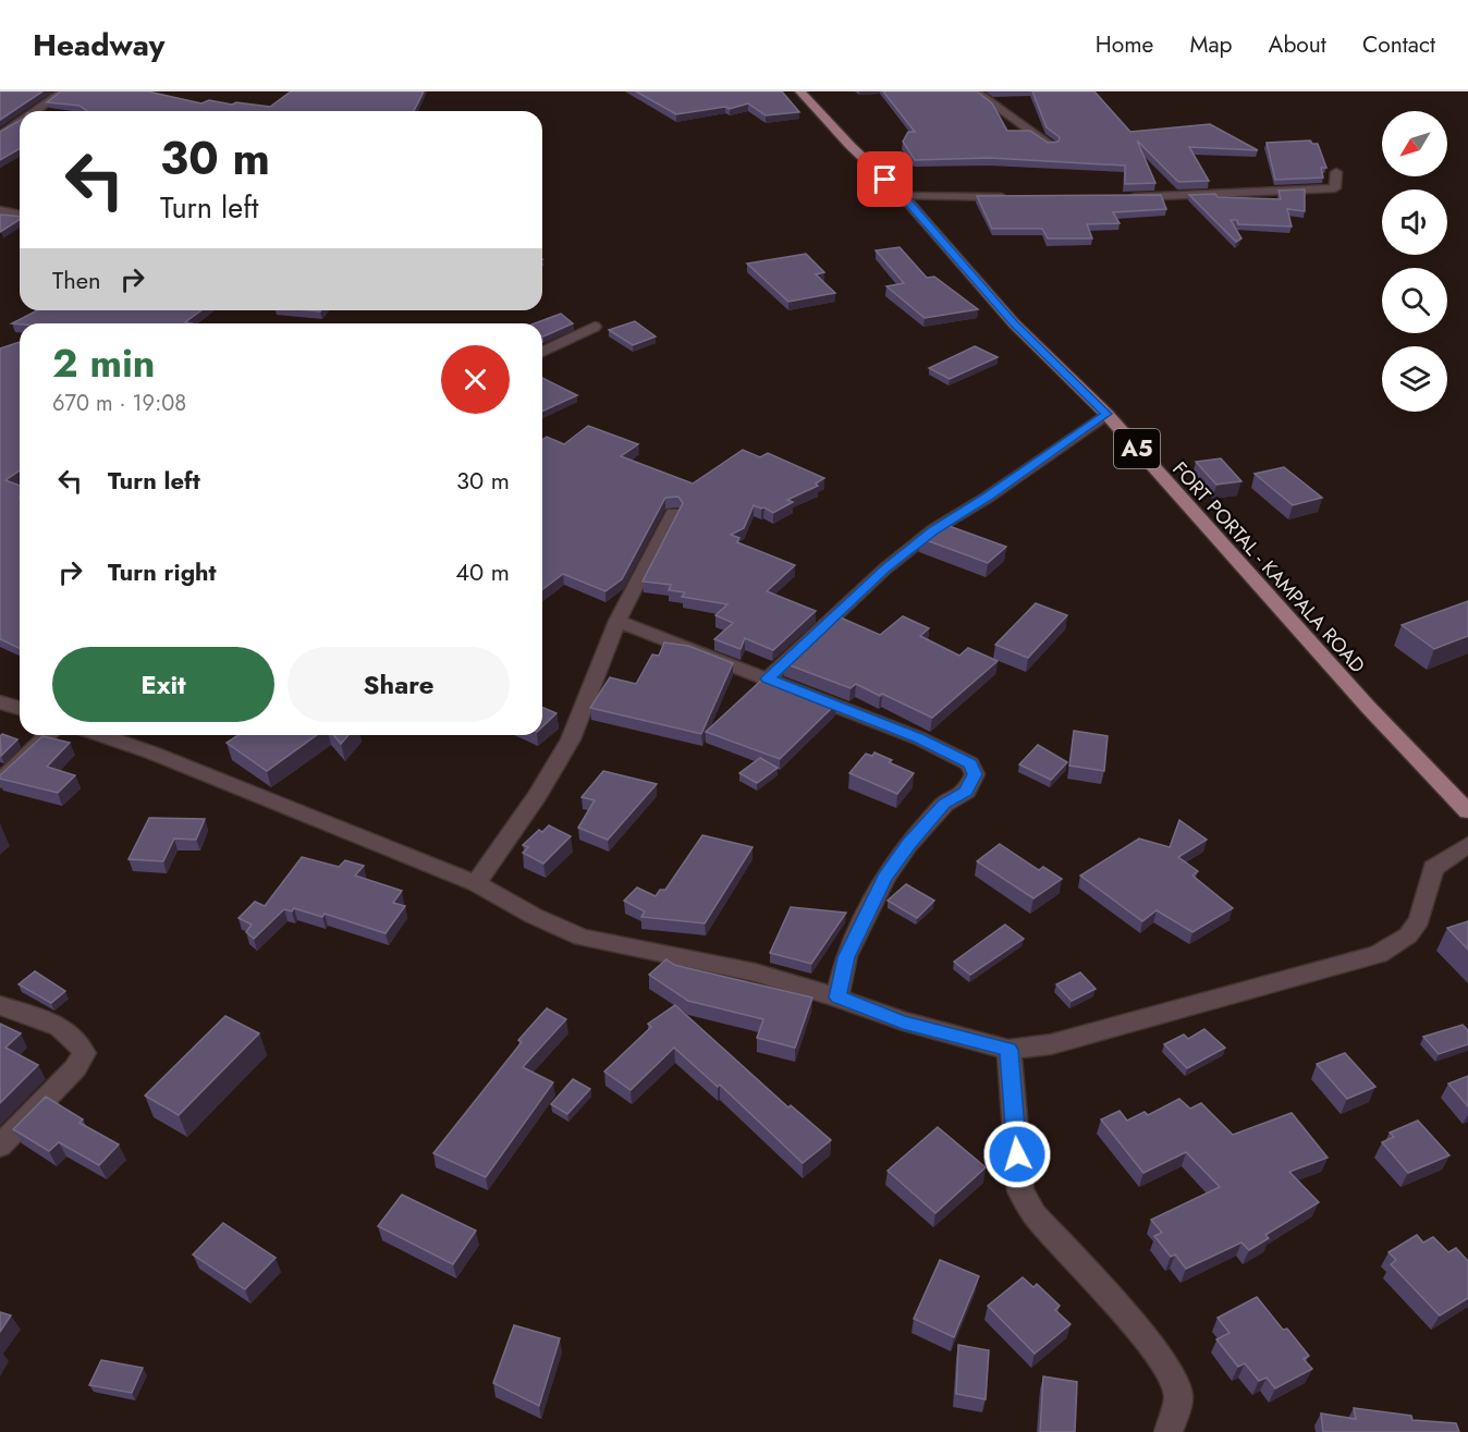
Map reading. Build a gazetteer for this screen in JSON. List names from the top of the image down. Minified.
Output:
{"streets":{"main road":["A5","FORT PORTAL - KAMPALA ROAD"]},"north":"bottom left","page":{"header":"Headway","nav":["Home","Map","About","Contact"],"turn":["30 m","Turn left"],"then":"Then","heading":["2 min","670 m · 19:08"],"list":[{"name":"Turn left","value":"30 m"},{"name":"Turn right","value":"40 m"}],"buttons":["Exit","Share"]}}
